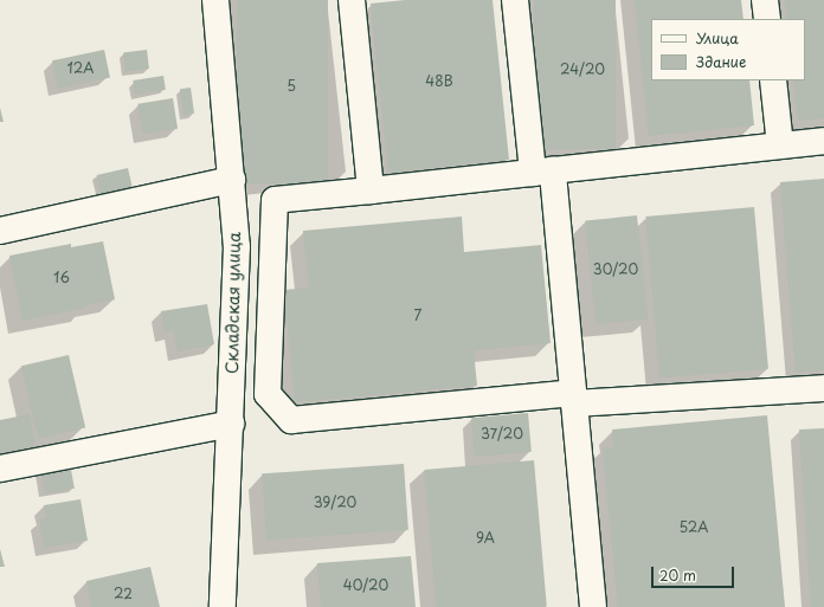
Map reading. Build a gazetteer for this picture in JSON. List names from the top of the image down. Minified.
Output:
{"streets":{"street":["Складская улица"]},"house_numbers":["12А","24/20","48В","5","30/20","16","7","37/20","39/20","52А","9А","40/20","22"],"legend":["Улица","Здание"],"scale_bar":"20 m"}
